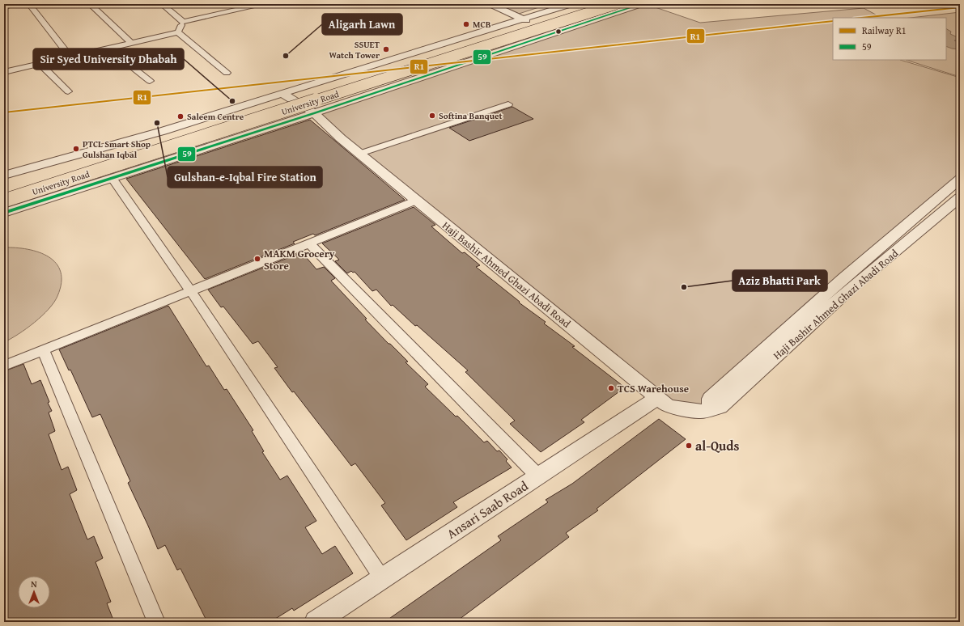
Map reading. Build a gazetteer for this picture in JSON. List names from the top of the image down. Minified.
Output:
{"streets":{"main road":["University Road"],"street":["Haji Bashir Ahmed Ghazi Abadi Road","Ansari Saab Road"]},"crossings":[["Haji Bashir Ahmed Ghazi Abadi Road","Ansari Saab Road"]],"places":["MCB","SSUET Watch Tower","Aligarh Lawn","Sir Syed University Dhabah","Softina Banquet","Saleem Centre","Gulshan-e-Iqbal Fire Station","PTCL Smart Shop Gulshan Iqbal","MAKM Grocery Store","Aziz Bhatti Park","TCS Warehouse","al-Quds"],"lines":["transit line 59","rail line R1"],"legend":["Railway R1","59"],"north":"top"}
